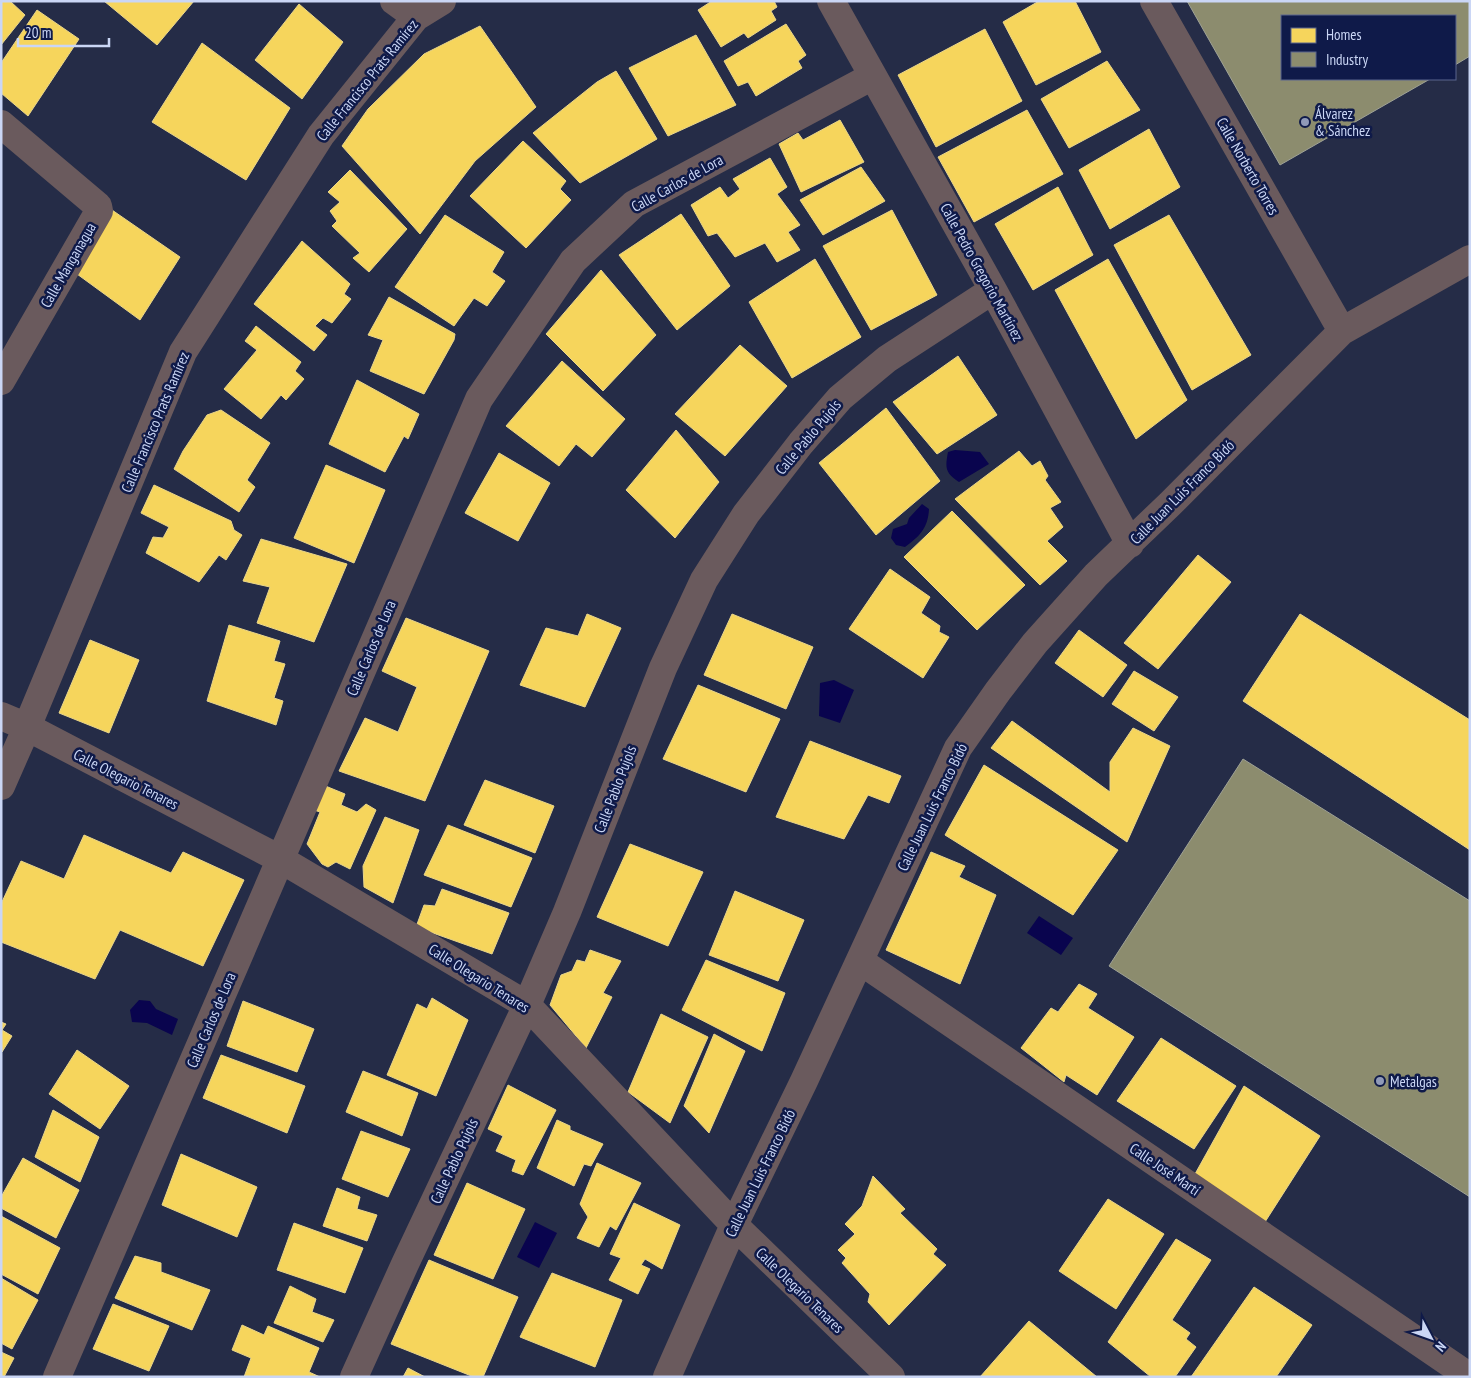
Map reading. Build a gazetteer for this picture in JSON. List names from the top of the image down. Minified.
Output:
{"streets":{"street":["Calle Francisco Prats Ramírez","Calle Norberto Torres","Calle Carlos de Lora","Calle Manganagua","Calle Pedro Gregorio Martínez","Calle Pablo Pujols","Calle Juan Luis Franco Bidó","Calle Olegario Tenares","Calle José Martí"]},"crossings":[["Calle Francisco Prats Ramírez","Calle Olegario Tenares"],["Calle Norberto Torres","Calle Juan Luis Franco Bidó"],["Calle Carlos de Lora","Calle Pedro Gregorio Martínez"],["Calle Carlos de Lora","Calle Olegario Tenares"],["Calle Pedro Gregorio Martínez","Calle Pablo Pujols"],["Calle Pedro Gregorio Martínez","Calle Juan Luis Franco Bidó"],["Calle Pablo Pujols","Calle Olegario Tenares"],["Calle Juan Luis Franco Bidó","Calle Olegario Tenares"],["Calle Juan Luis Franco Bidó","Calle José Martí"]],"places":["Álvarez & Sánchez","Metalgas"],"legend":["Homes","Industry"],"scale_bar":"20 m","north":"bottom right"}
